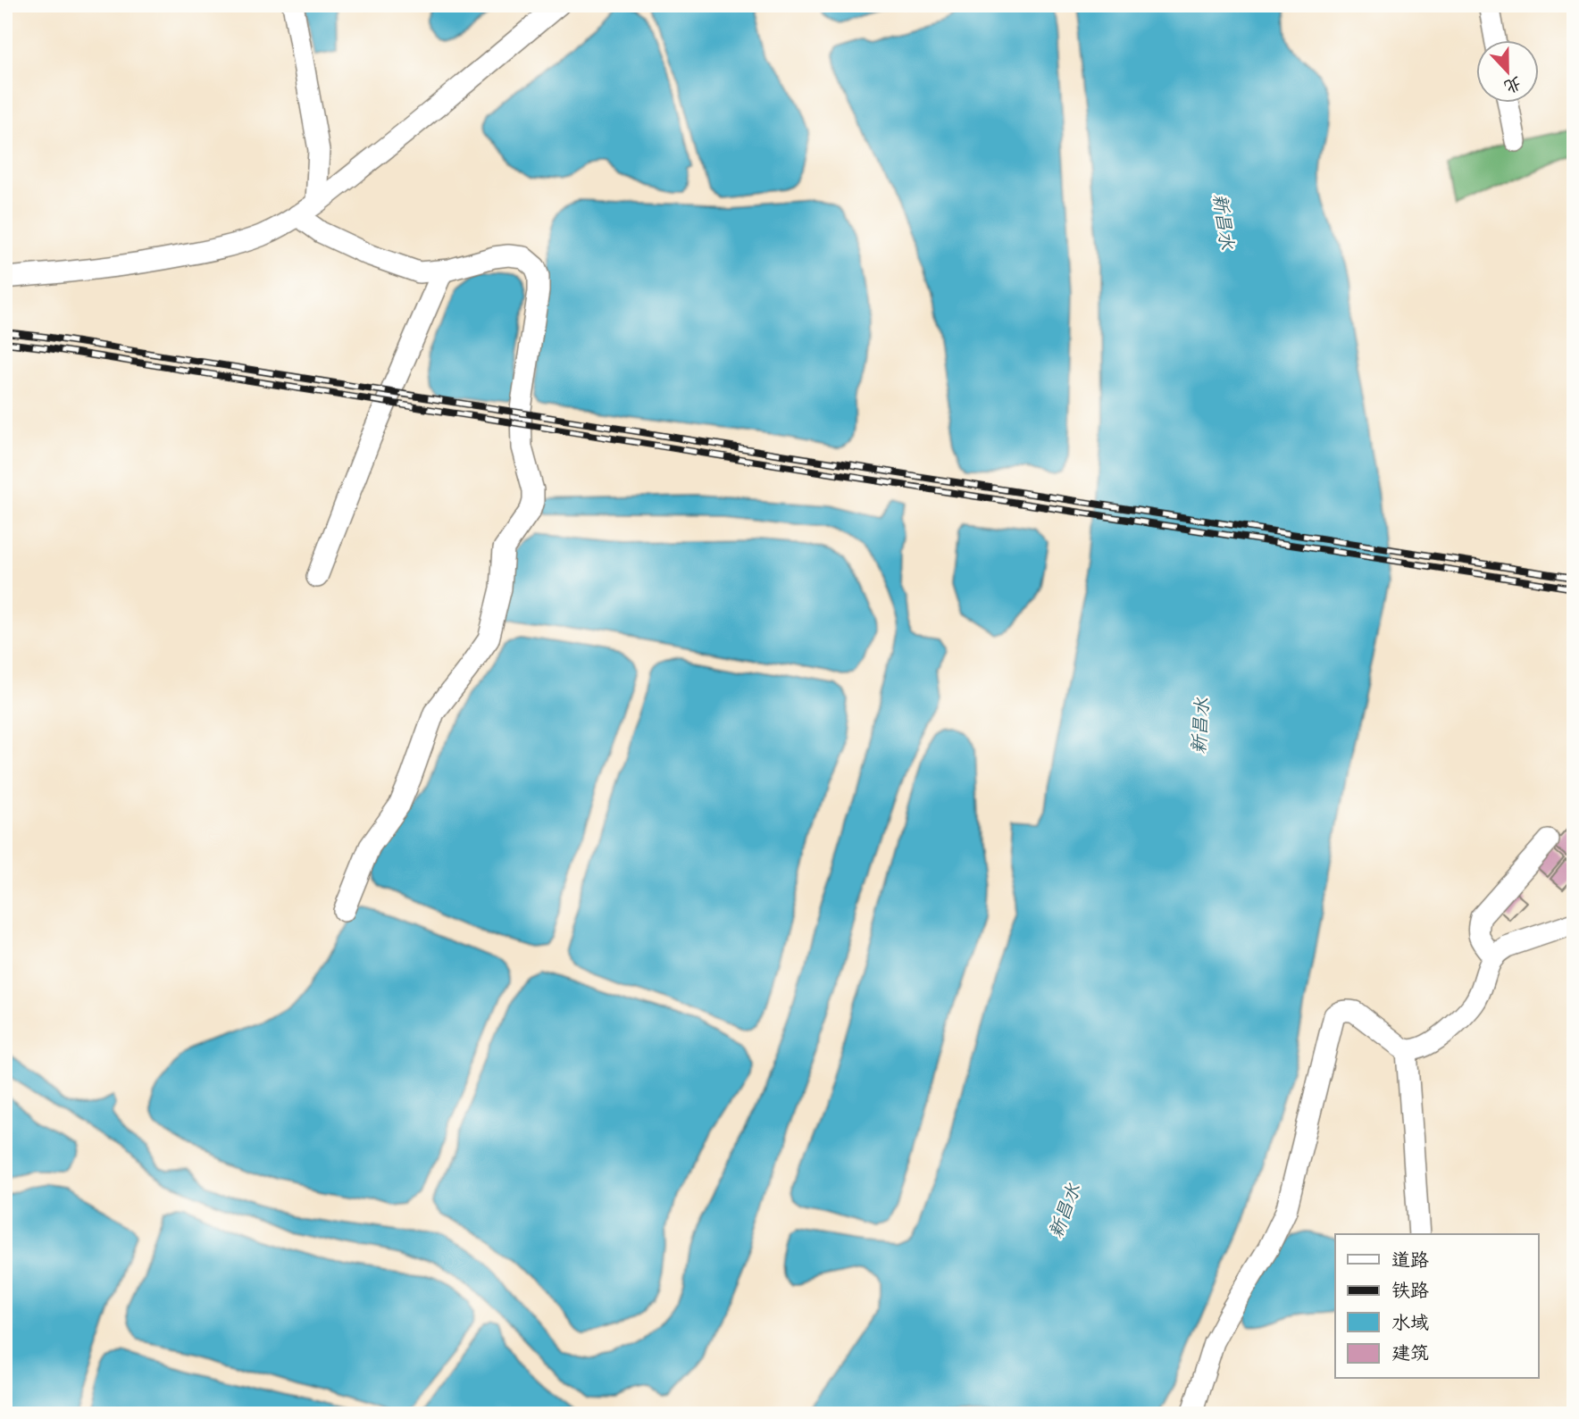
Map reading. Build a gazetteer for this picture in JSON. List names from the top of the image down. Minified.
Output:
{"water":["新昌水"],"legend":["道路","铁路","水域","建筑"],"north":"bottom"}
